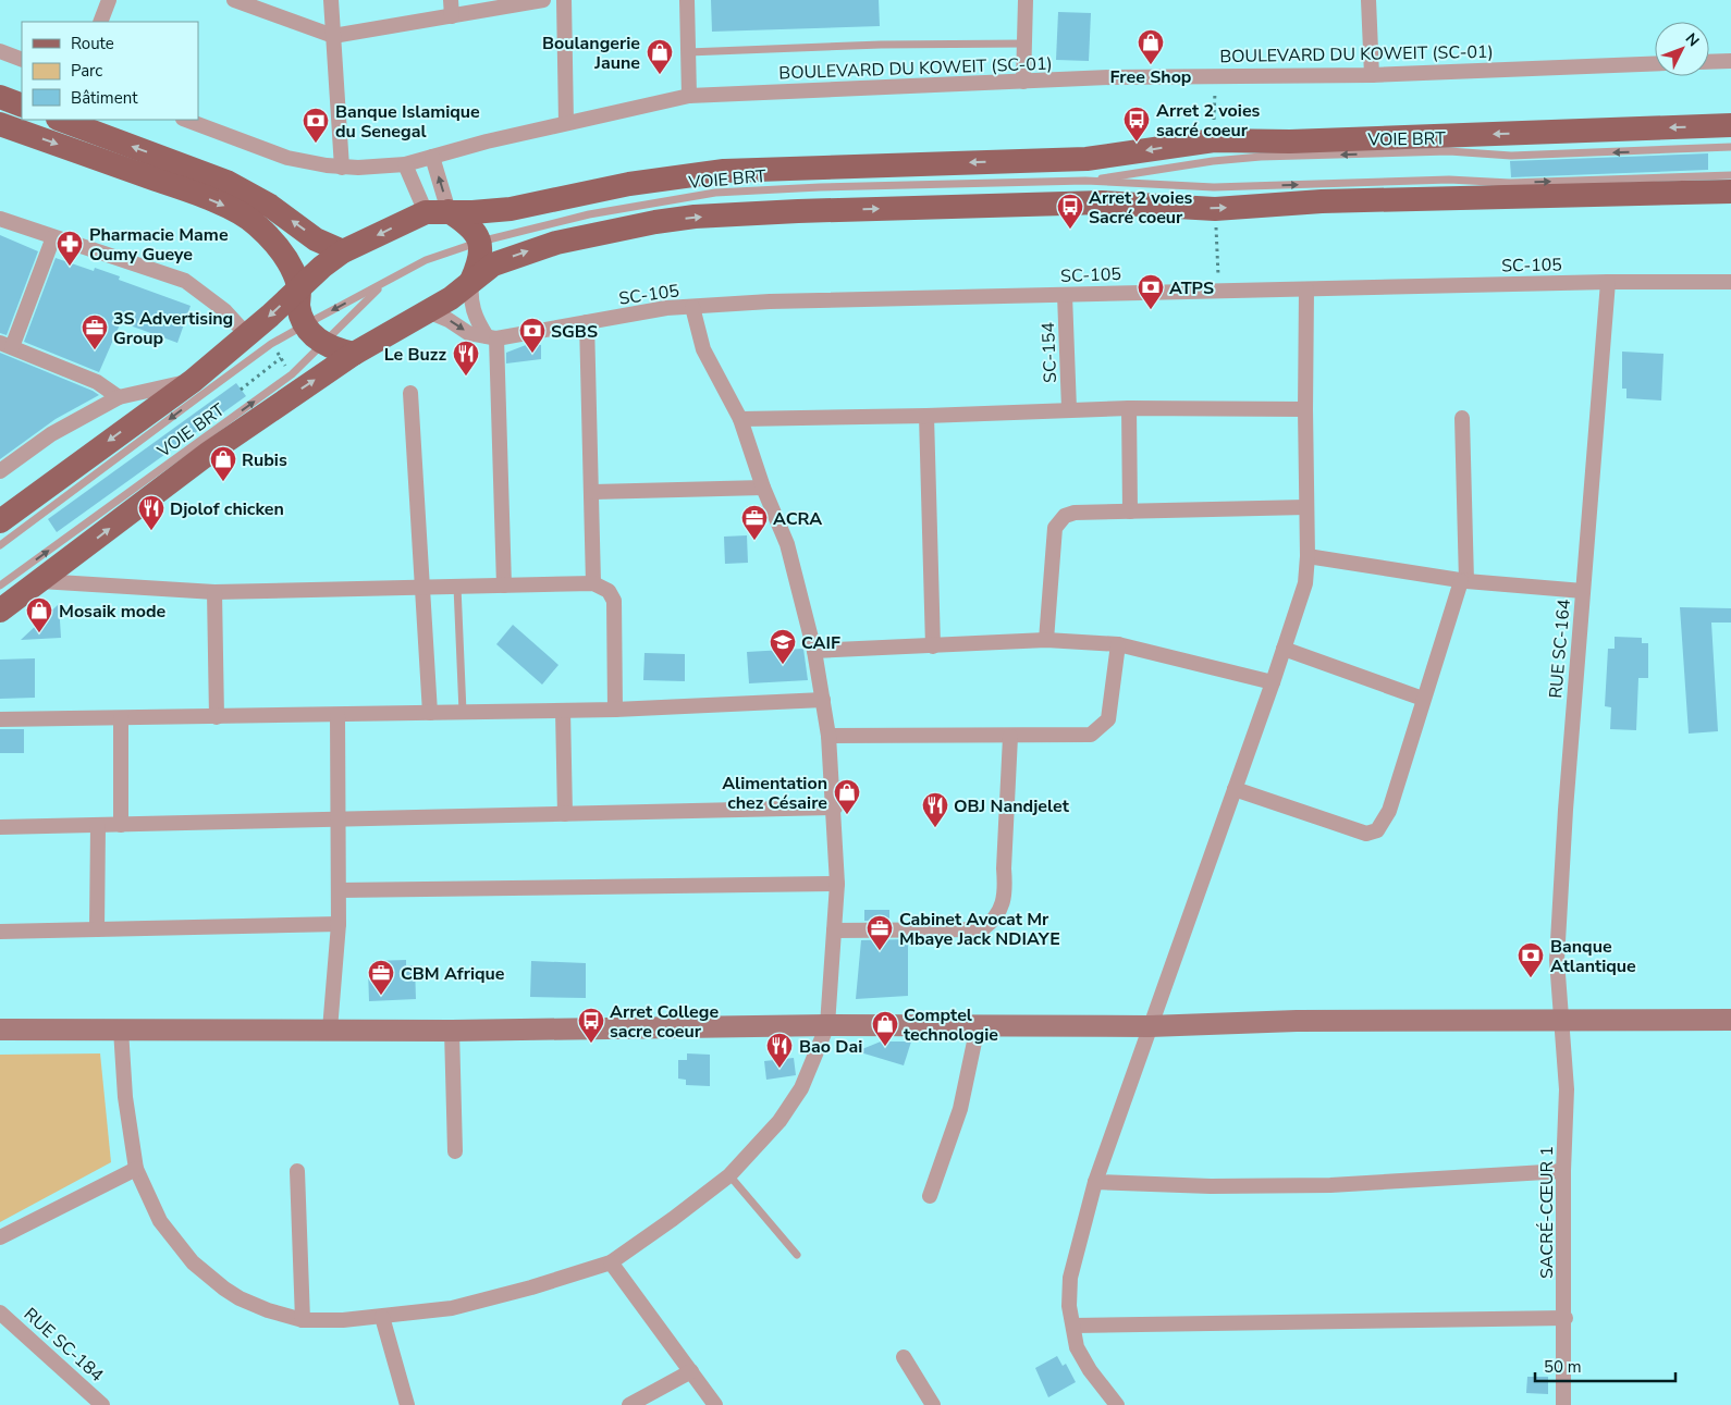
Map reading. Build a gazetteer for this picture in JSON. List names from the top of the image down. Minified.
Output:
{"streets":{"street":["BOULEVARD DU KOWEIT (SC-01)","SC-105","SC-154","RUE SC-164","SACRÉ-CŒUR 1","RUE SC-184"],"lane":["VOIE BRT"]},"crossings":[["SC-105","SC-154"],["SC-105","RUE SC-164"],["RUE SC-164","SACRÉ-CŒUR 1"]],"places":{"shop":["Free Shop","Boulangerie Jaune","Rubis","Mosaik mode","Alimentation chez Césaire","Comptel technologie"],"bus stop":["Arret 2 voies sacré coeur","Arret 2 voies Sacré coeur","Arret College sacre coeur"],"bank":["Banque Islamique du Senegal","ATPS","SGBS","Banque Atlantique"],"pharmacy":["Pharmacie Mame Oumy Gueye"],"office":["3S Advertising Group","ACRA","Cabinet Avocat Mr Mbaye Jack NDIAYE","CBM Afrique"],"restaurant":["Le Buzz","Djolof chicken","OBJ Nandjelet","Bao Dai"],"school or university":["CAIF"]},"legend":["Route","Parc","Bâtiment"],"scale_bar":"50 m","north":"top right"}
